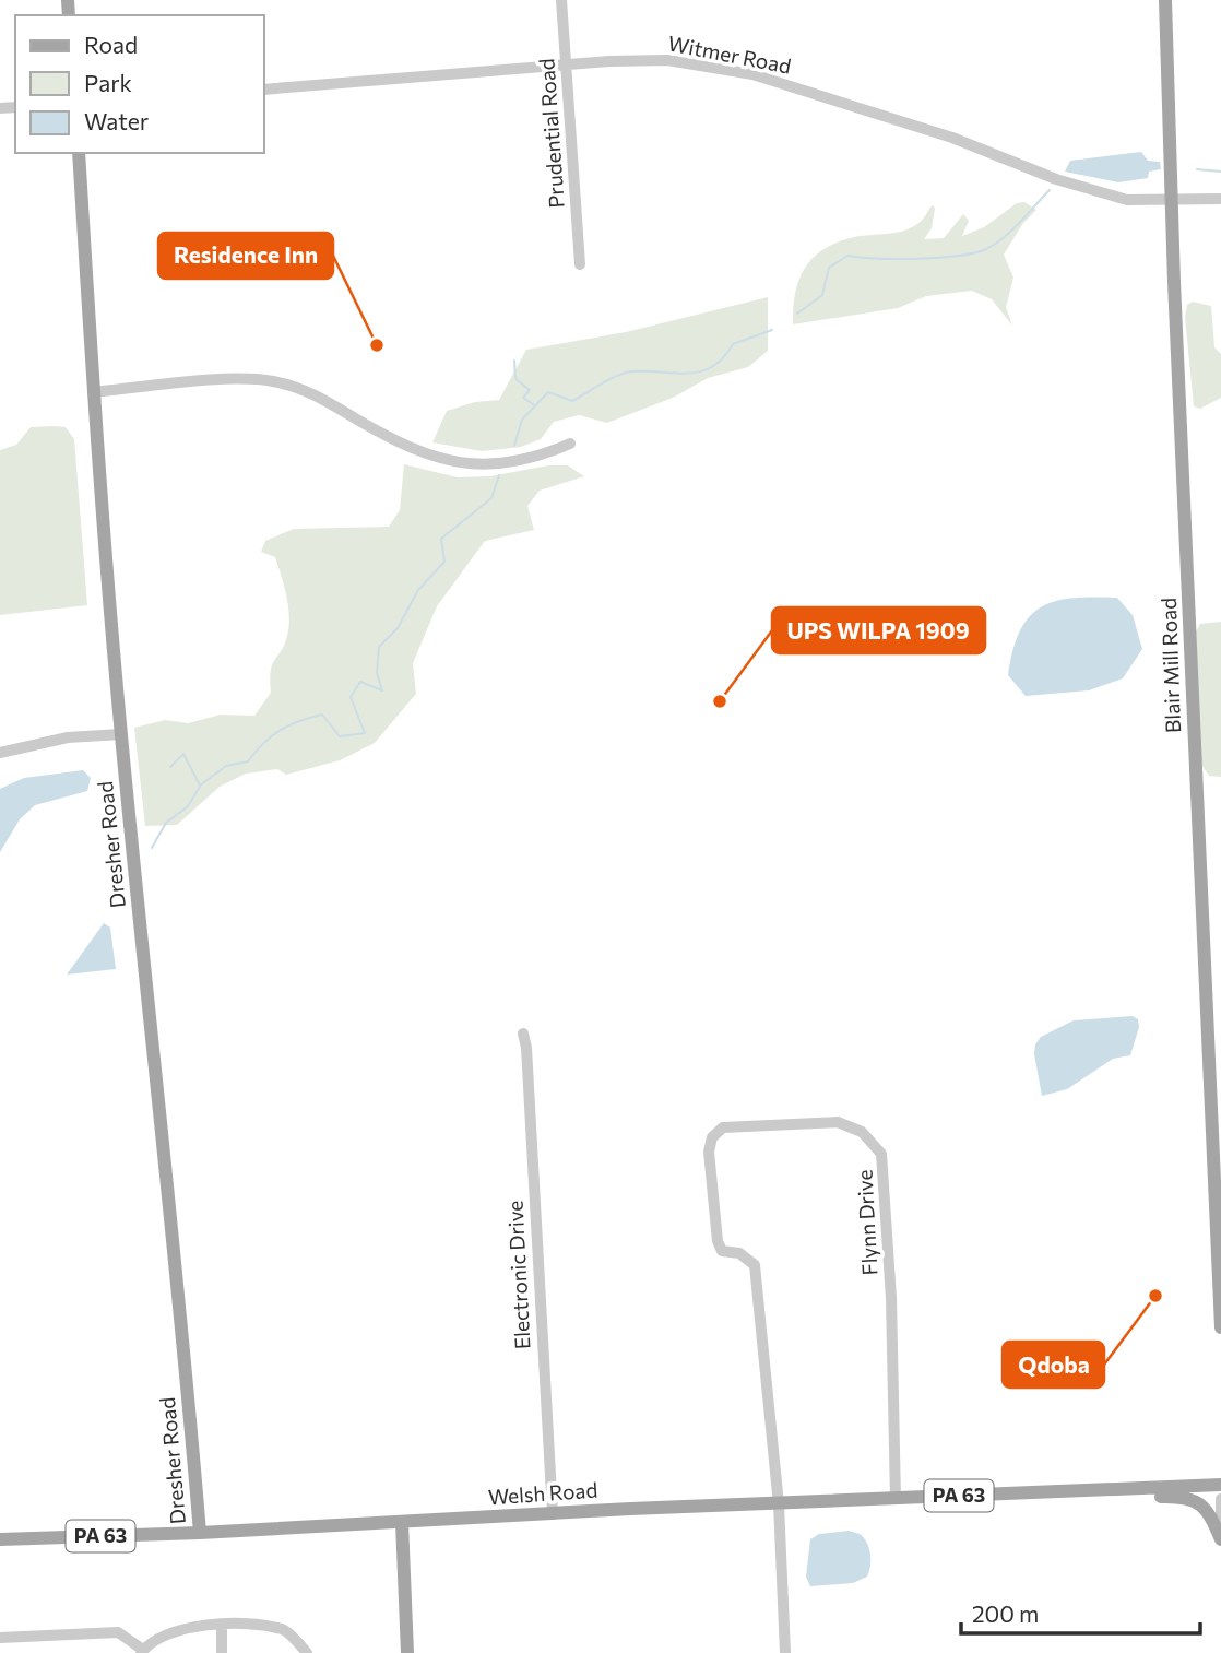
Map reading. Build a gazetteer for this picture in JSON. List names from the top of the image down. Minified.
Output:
{"streets":{"main road":["Blair Mill Road","Dresher Road","Welsh Road","PA 63"],"street":["Witmer Road","Prudential Road","Flynn Drive","Electronic Drive"]},"crossings":[["Witmer Road","Prudential Road"],["Witmer Road","Blair Mill Road"],["Dresher Road","Welsh Road"],["Flynn Drive","Welsh Road"],["Electronic Drive","Welsh Road"]],"places":["Residence Inn","UPS WILPA 1909","Qdoba"],"legend":["Road","Park","Water"],"scale_bar":"200 m"}
